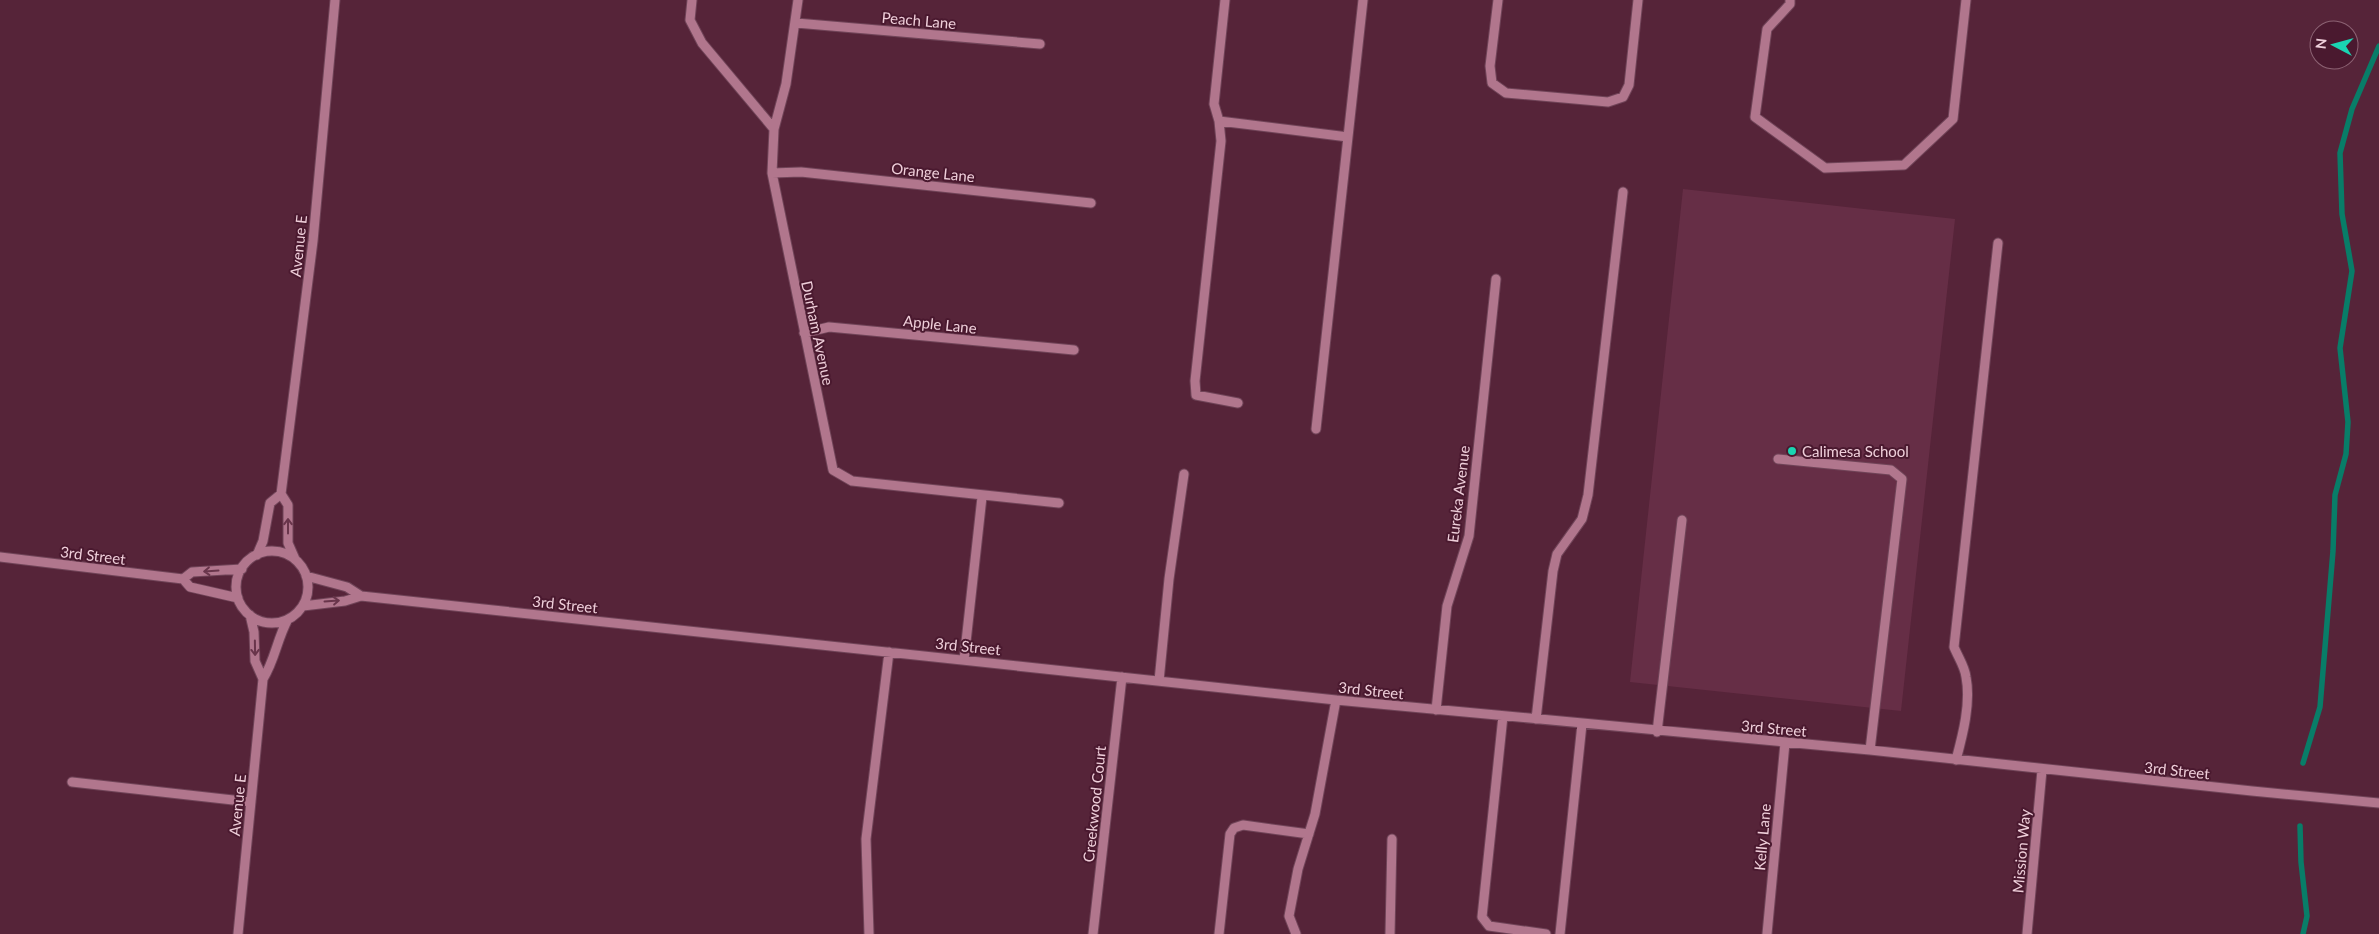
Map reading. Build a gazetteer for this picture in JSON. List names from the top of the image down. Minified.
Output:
{"streets":{"street":["Peach Lane","Orange Lane","Avenue E","Apple Lane","Durham Avenue","Eureka Avenue","3rd Street","Creekwood Court","Kelly Lane","Mission Way"]},"crossings":[["Peach Lane","Durham Avenue"],["Orange Lane","Durham Avenue"],["Avenue E","3rd Street"],["Apple Lane","Durham Avenue"],["Eureka Avenue","3rd Street"],["3rd Street","Creekwood Court"],["3rd Street","Kelly Lane"],["3rd Street","Mission Way"]],"places":["Calimesa School"],"north":"left"}
